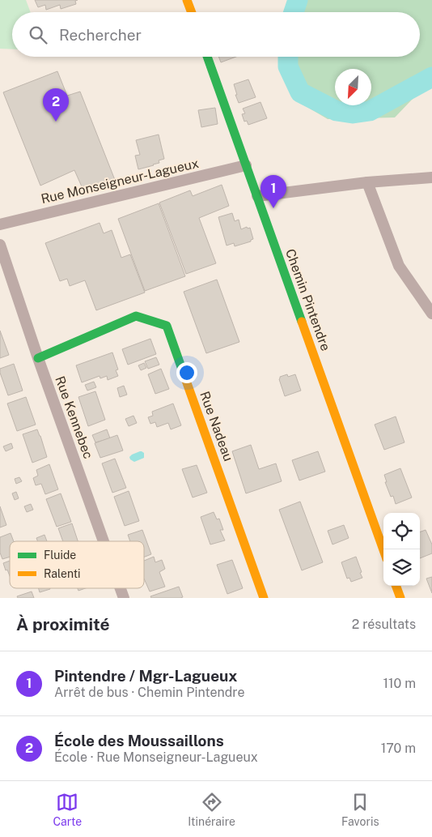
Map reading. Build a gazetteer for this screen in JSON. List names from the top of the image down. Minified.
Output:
{"streets":{"street":["Rue Monseigneur-Lagueux","Chemin Pintendre","Rue Kennebec","Rue Nadeau"]},"crossings":[["Rue Monseigneur-Lagueux","Chemin Pintendre"],["Rue Kennebec","Rue Nadeau"]],"legend":["Fluide","Ralenti"],"north":"bottom left","page":{"search":"Rechercher","pins":["2","1"],"heading":["À proximité","2 résultats"],"list":[{"mark":"1","name":"Pintendre / Mgr-Lagueux","note":"Arrêt de bus · Chemin Pintendre","value":"110 m"},{"mark":"2","name":"École des Moussaillons","note":"École · Rue Monseigneur-Lagueux","value":"170 m"}],"nav":["Carte","Itinéraire","Favoris"]}}
